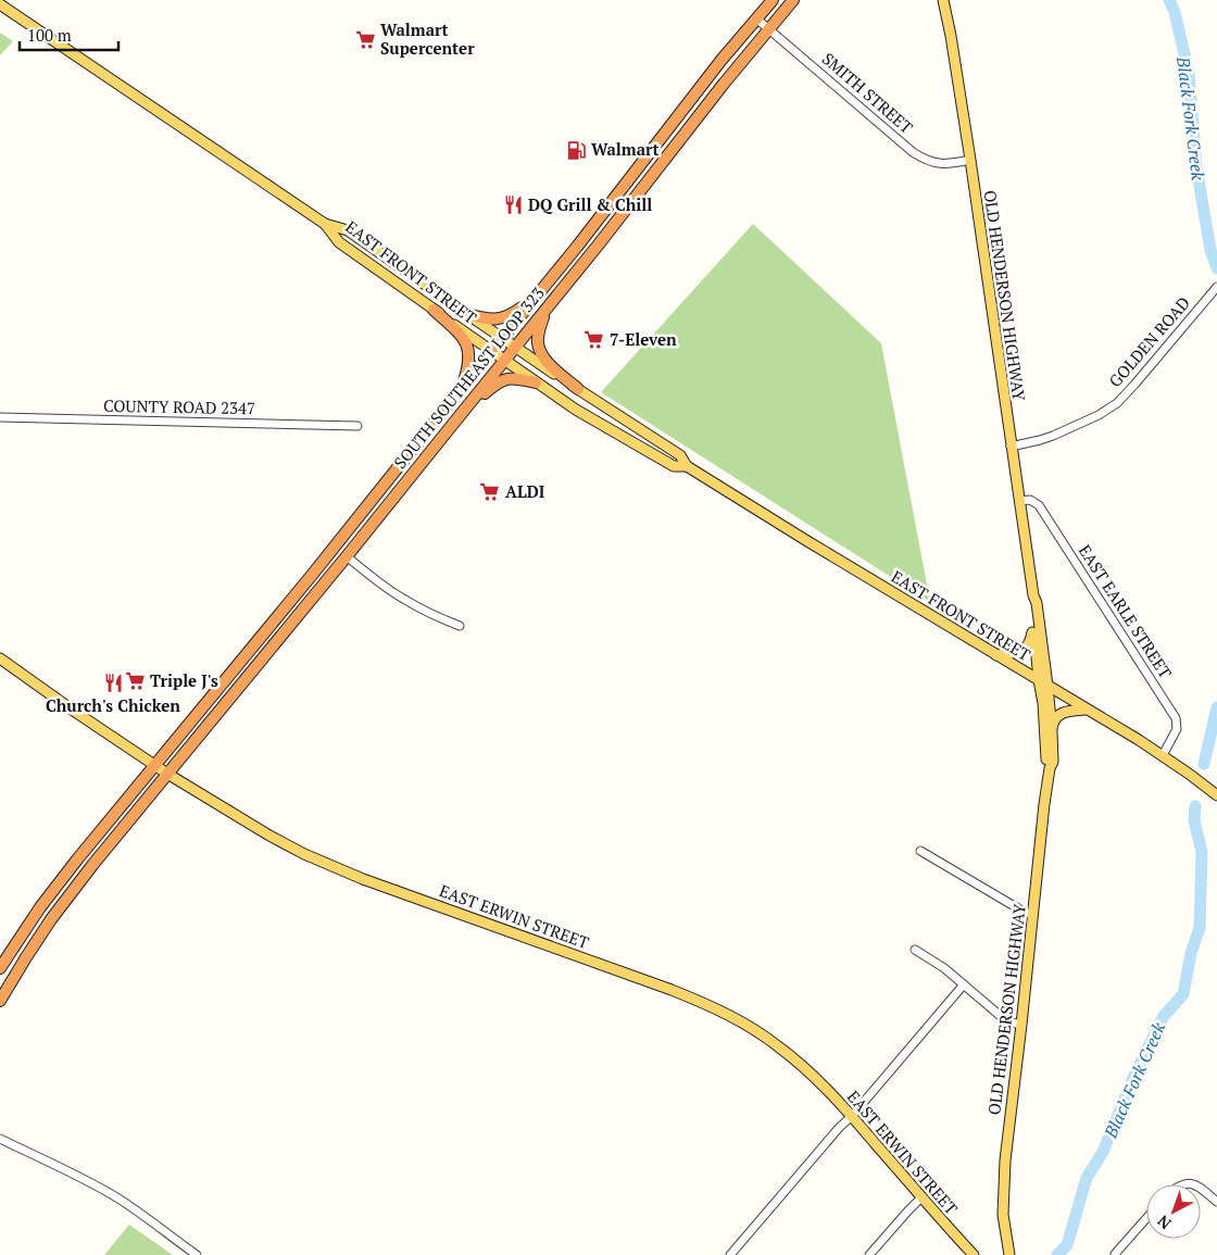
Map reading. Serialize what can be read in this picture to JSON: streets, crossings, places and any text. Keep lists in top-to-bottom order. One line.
{"streets":{"highway":["SOUTH SOUTHEAST LOOP 323"],"main road":["EAST FRONT STREET","OLD HENDERSON HIGHWAY","EAST ERWIN STREET"],"street":["SMITH STREET","GOLDEN ROAD","COUNTY ROAD 2347","EAST EARLE STREET"]},"crossings":[["SMITH STREET","OLD HENDERSON HIGHWAY"],["SMITH STREET","SOUTH SOUTHEAST LOOP 323"],["EAST FRONT STREET","OLD HENDERSON HIGHWAY"],["EAST FRONT STREET","SOUTH SOUTHEAST LOOP 323"],["EAST FRONT STREET","EAST EARLE STREET"],["OLD HENDERSON HIGHWAY","GOLDEN ROAD"],["OLD HENDERSON HIGHWAY","EAST EARLE STREET"],["SOUTH SOUTHEAST LOOP 323","EAST ERWIN STREET"]],"water":["Black Fork Creek"],"places":{"supermarket":["Walmart Supercenter","7-Eleven","ALDI","Triple J's"],"fuel station":["Walmart"],"restaurant":["DQ Grill & Chill","Church's Chicken"]},"scale_bar":"100 m","north":"bottom left"}
